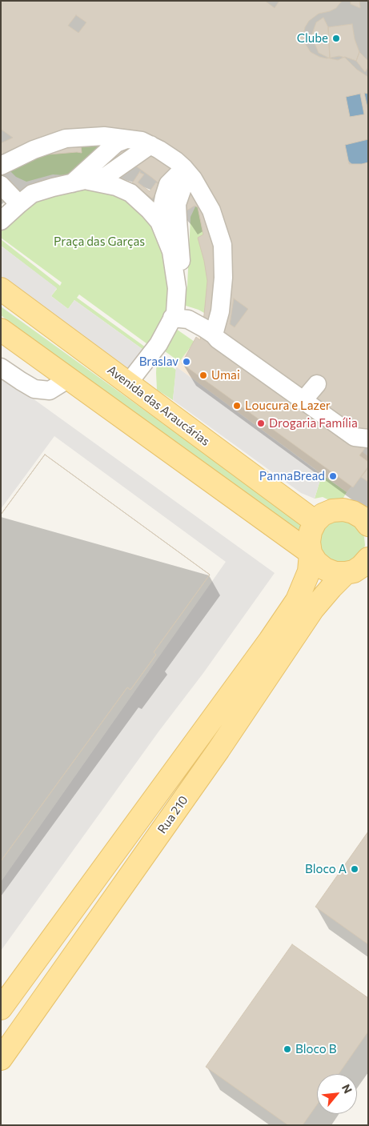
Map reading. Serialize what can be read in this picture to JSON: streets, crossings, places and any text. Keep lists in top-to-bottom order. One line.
{"streets":{"main road":["Avenida das Araucárias","Rua 210"]},"crossings":[["Avenida das Araucárias","Rua 210"]],"parks":["Praça das Garças"],"places":["Clube","Braslav","Umai","Loucura e Lazer","Drogaria Família","PannaBread","Bloco A","Bloco B"],"north":"top right"}
